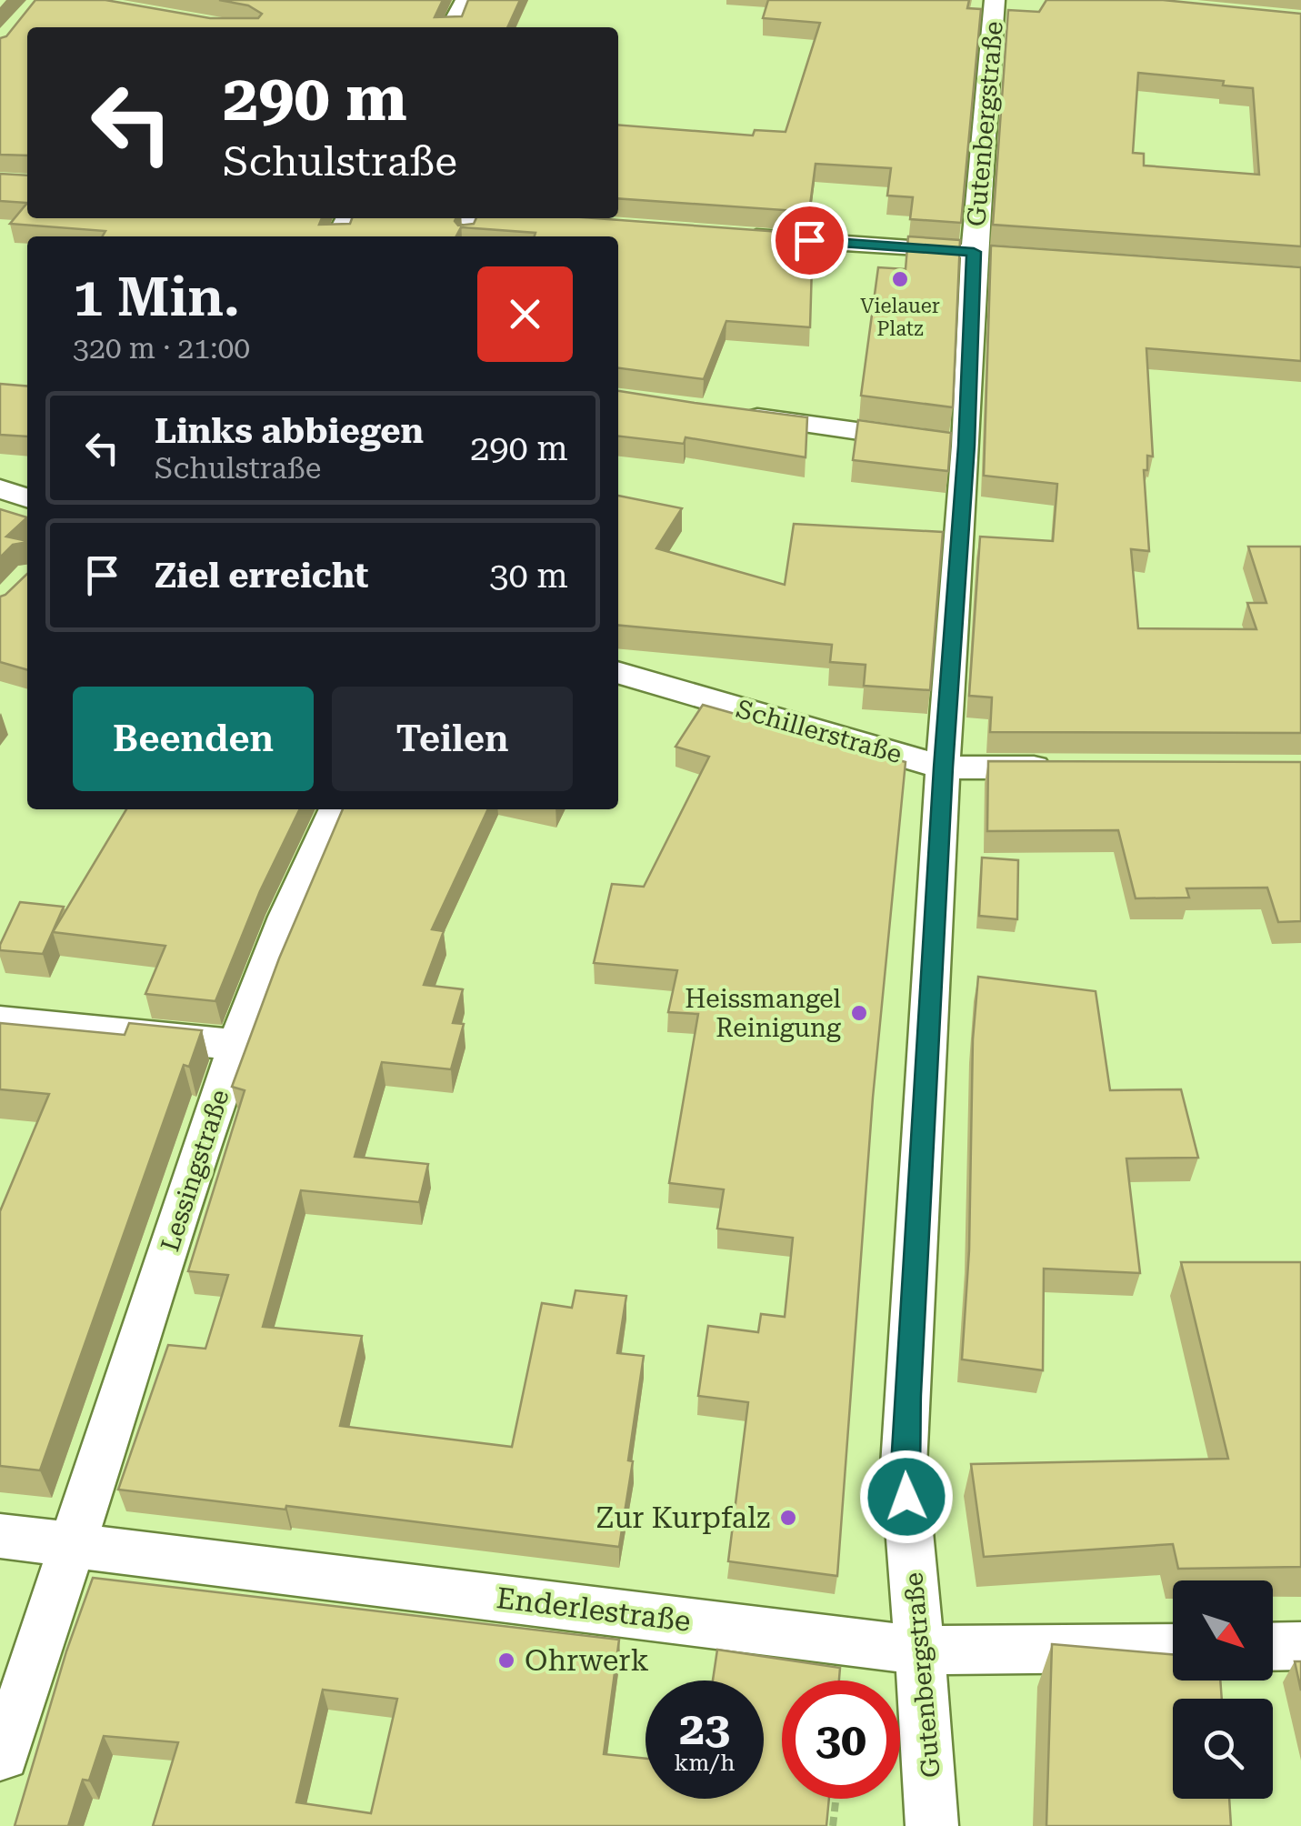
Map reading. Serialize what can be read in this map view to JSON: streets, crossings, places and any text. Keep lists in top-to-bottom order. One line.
{"streets":{"street":["Gutenbergstraße","Schillerstraße","Lessingstraße","Enderlestraße"]},"crossings":[["Gutenbergstraße","Schillerstraße"],["Gutenbergstraße","Enderlestraße"],["Lessingstraße","Enderlestraße"]],"places":["Vielauer Platz","Heissmangel Reinigung","Zur Kurpfalz","Ohrwerk"],"north":"bottom right","page":{"turn":["290 m","Schulstraße"],"heading":["1 Min.","320 m · 21:00"],"list":[{"name":"Links abbiegen","note":"Schulstraße","value":"290 m"},{"name":"Ziel erreicht","value":"30 m"}],"buttons":["Beenden","Teilen"],"speed":"23 km/h","limit":"30"}}
